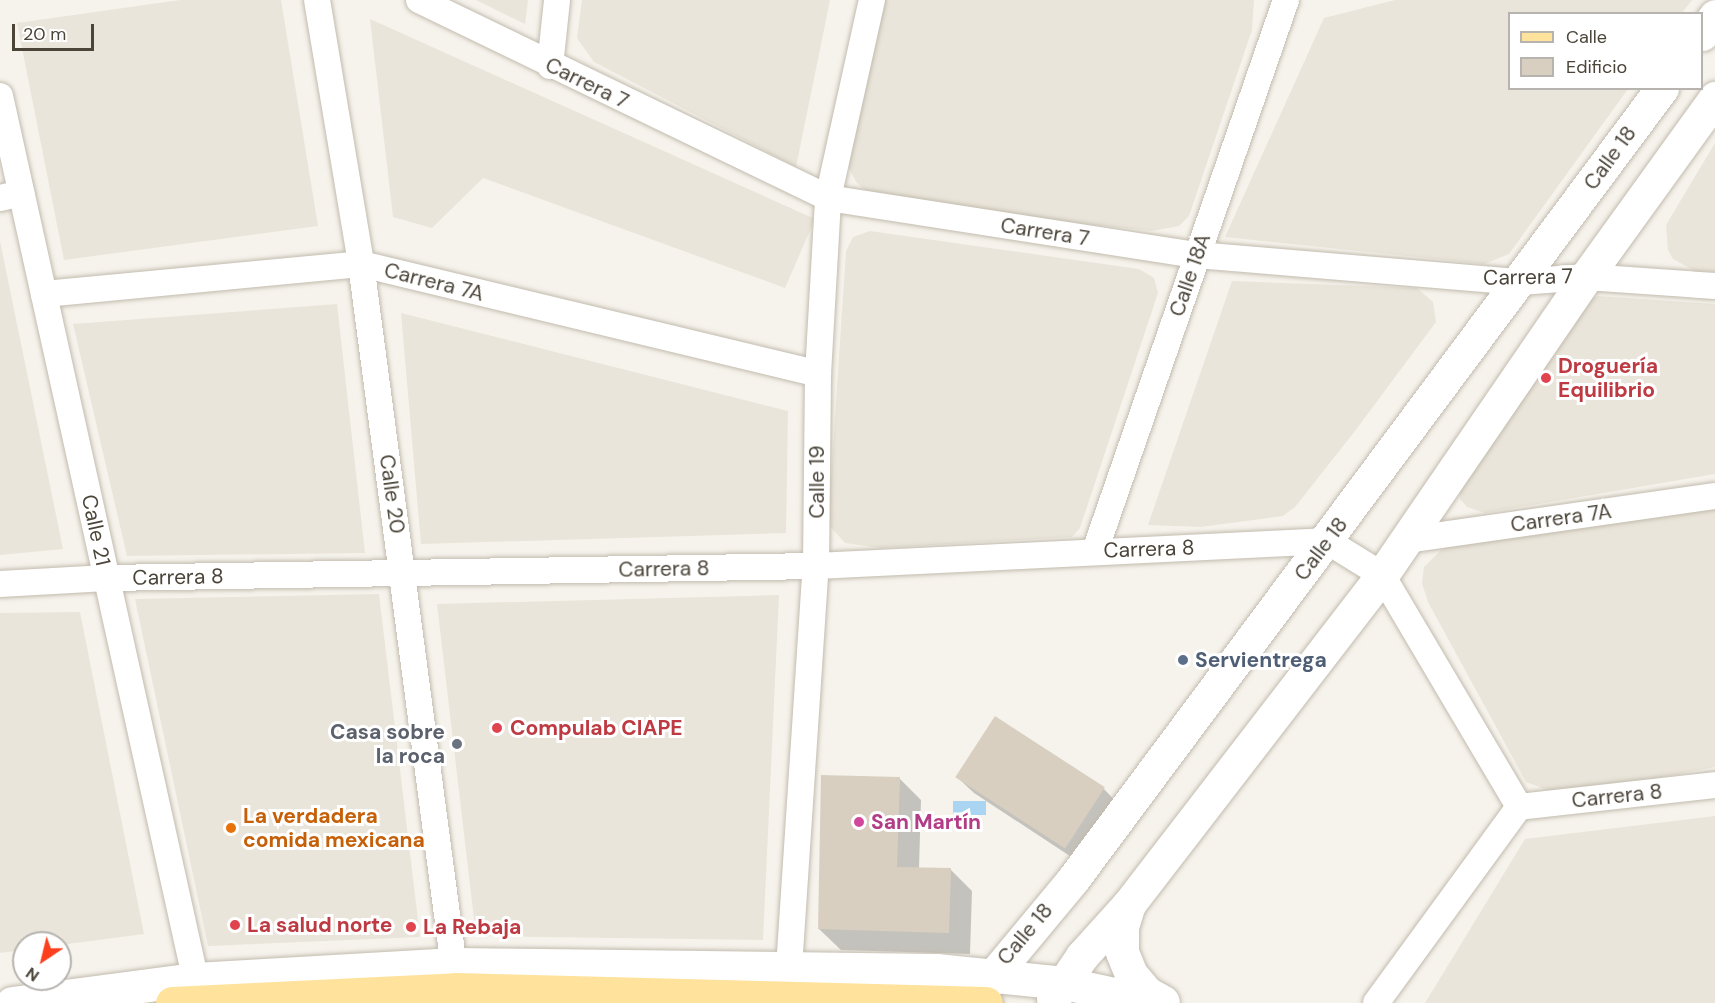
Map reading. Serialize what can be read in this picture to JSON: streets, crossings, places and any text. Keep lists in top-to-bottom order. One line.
{"streets":{"street":["Carrera 7","Calle 18","Calle 18A","Carrera 7A","Calle 19","Calle 20","Calle 21","Carrera 8"]},"crossings":[["Carrera 7","Calle 18"],["Carrera 7","Calle 18A"],["Carrera 7","Calle 19"],["Calle 18","Carrera 8"],["Calle 18A","Carrera 8"],["Carrera 7A","Calle 19"],["Carrera 7A","Calle 20"],["Carrera 7A","Calle 21"],["Calle 19","Carrera 8"],["Calle 20","Carrera 8"],["Calle 21","Carrera 8"]],"places":["Droguería Equilibrio","Servientrega","Compulab CIAPE","Casa sobre la roca","San Martín","La verdadera comida mexicana","La salud norte","La Rebaja"],"legend":["Calle","Edificio"],"scale_bar":"20 m","north":"bottom left"}
